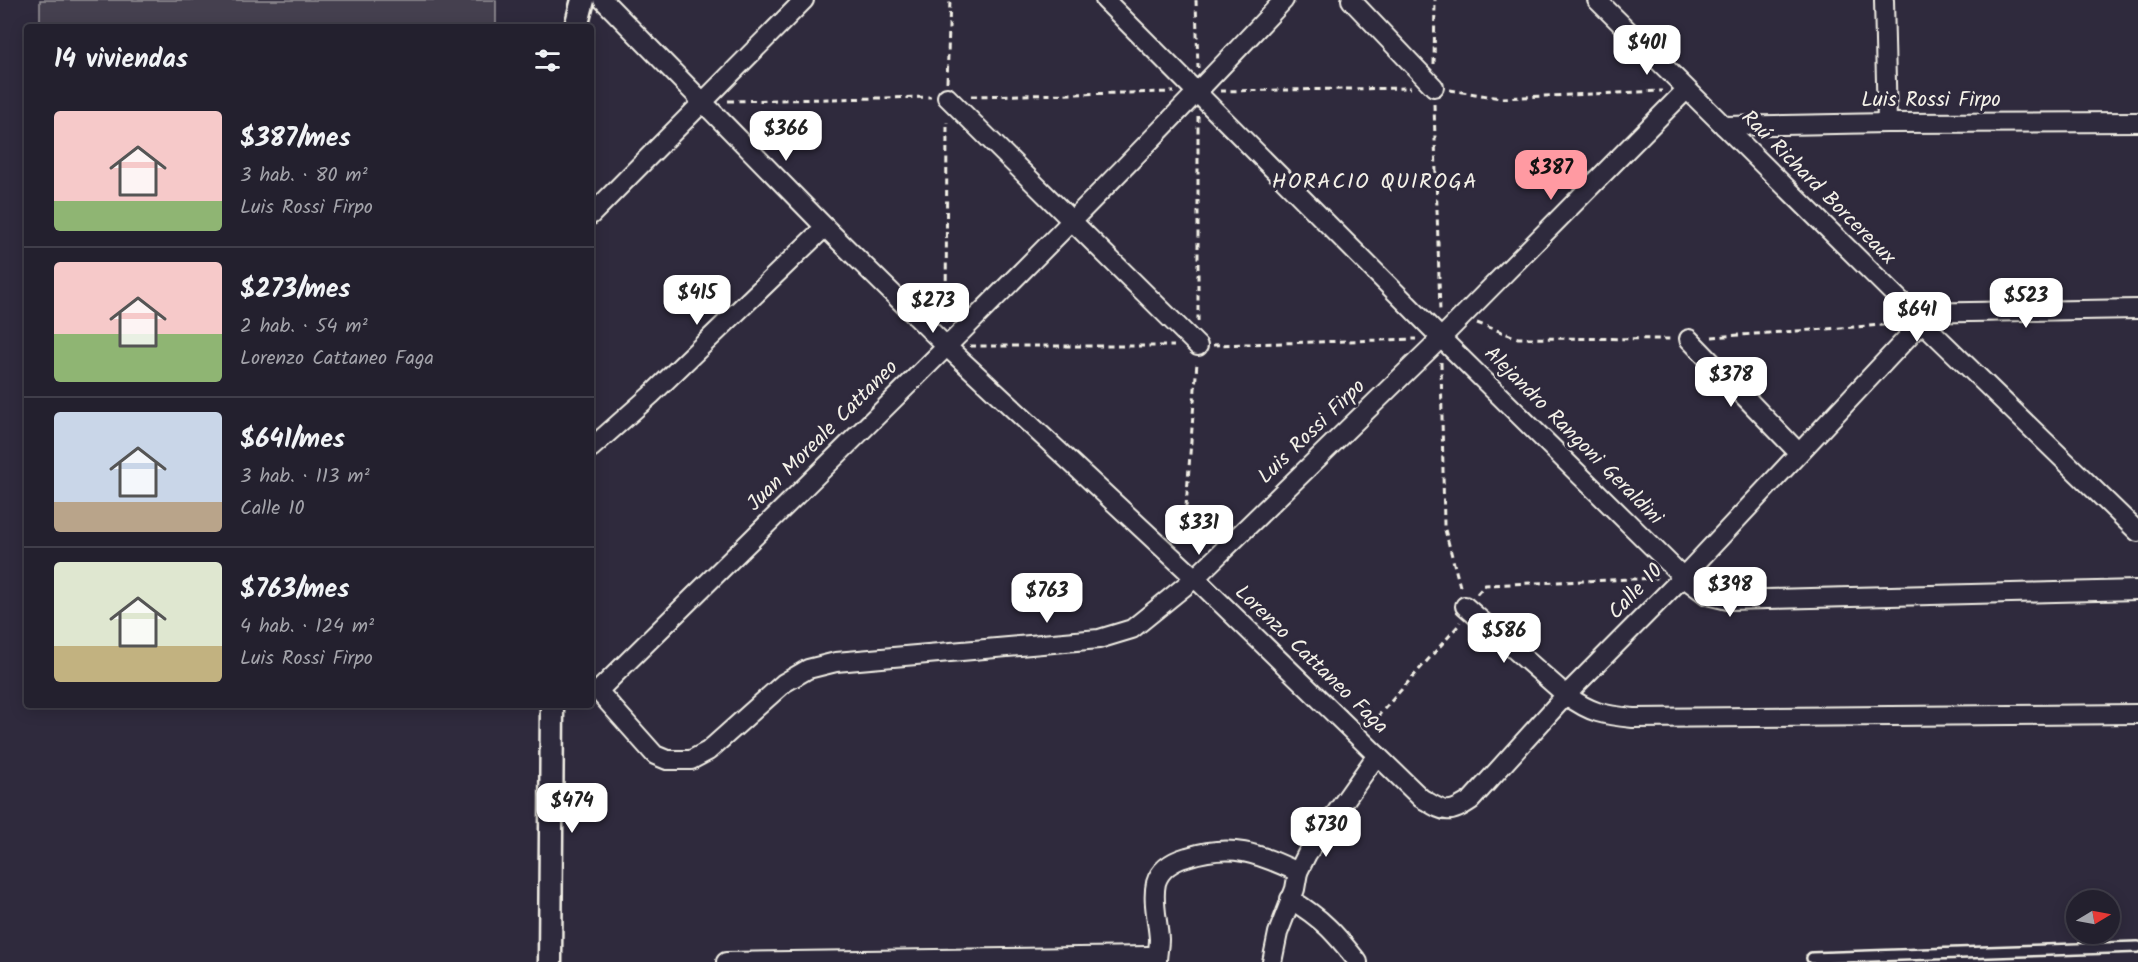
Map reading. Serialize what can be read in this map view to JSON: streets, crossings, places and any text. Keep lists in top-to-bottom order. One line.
{"streets":{"street":["Luis Rossi Firpo","Raú Richard Borcereaux","Juan Moreale Cattaneo","Alejandro Rangoni Geraldini","Calle 10","Lorenzo Cattaneo Faga"]},"crossings":[["Luis Rossi Firpo","Raú Richard Borcereaux"],["Luis Rossi Firpo","Juan Moreale Cattaneo"],["Luis Rossi Firpo","Alejandro Rangoni Geraldini"],["Luis Rossi Firpo","Lorenzo Cattaneo Faga"],["Raú Richard Borcereaux","Calle 10"],["Juan Moreale Cattaneo","Alejandro Rangoni Geraldini"],["Juan Moreale Cattaneo","Lorenzo Cattaneo Faga"],["Alejandro Rangoni Geraldini","Calle 10"],["Calle 10","Lorenzo Cattaneo Faga"]],"districts":["HORACIO QUIROGA"],"north":"right","page":{"heading":"14 viviendas","price":["$401","$366","$387","$415","$523","$273","$641","$378","$331","$398","$763","$586","$474","$730"],"list":[{"name":"$387/mes","note":"3 hab. · 80 m² · Luis Rossi Firpo"},{"name":"$273/mes","note":"2 hab. · 54 m² · Lorenzo Cattaneo Faga"},{"name":"$641/mes","note":"3 hab. · 113 m² · Calle 10"},{"name":"$763/mes","note":"4 hab. · 124 m² · Luis Rossi Firpo"}]}}
